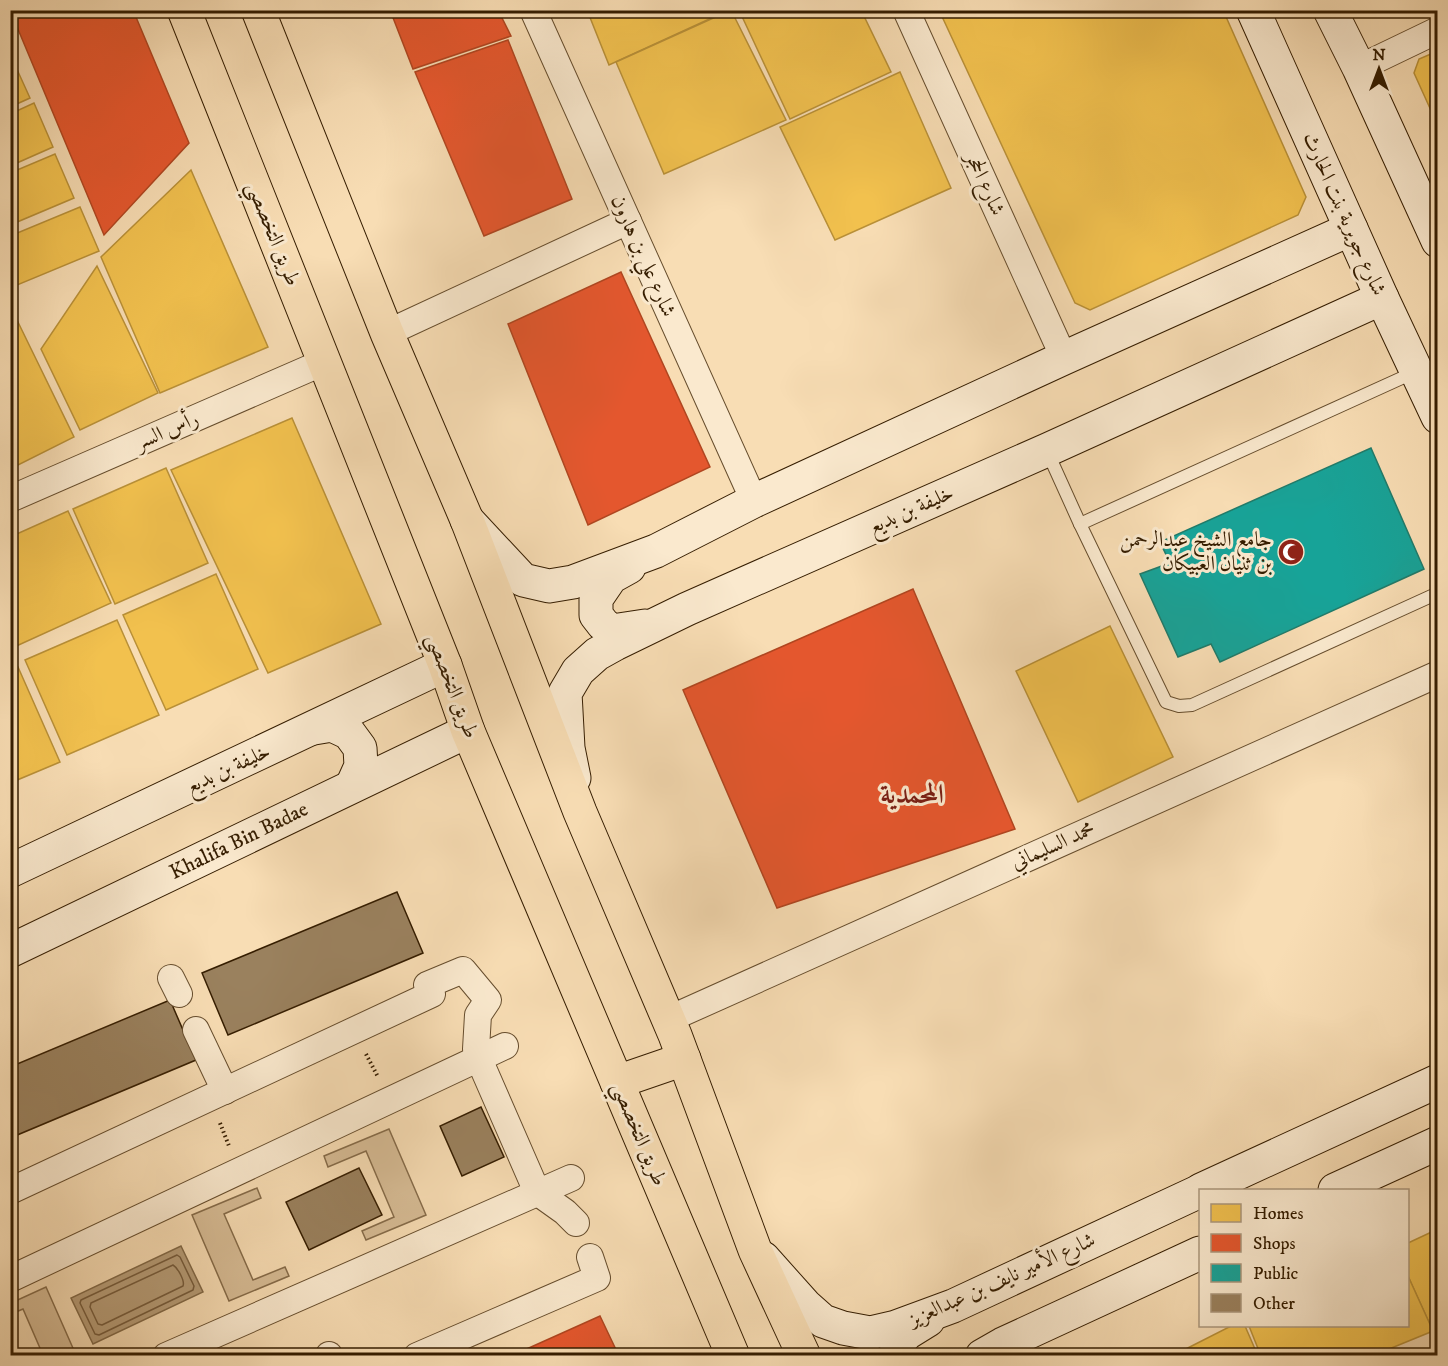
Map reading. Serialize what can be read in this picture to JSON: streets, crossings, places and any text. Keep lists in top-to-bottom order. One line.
{"streets":{"main road":["طريق التخصصي"],"street":["شارع الحجر","شارع جويرية بنت الحارث","شارع علي بن هارون","رأس السر","خليفة بن بديع","Khalifa Bin Badae","محمد السليماني","شارع الأمير نايف بن عبدالعزيز"]},"crossings":[["شارع جويرية بنت الحارث","خليفة بن بديع"],["طريق التخصصي","رأس السر"],["طريق التخصصي","خليفة بن بديع"],["طريق التخصصي","Khalifa Bin Badae"]],"districts":["المحمدية"],"places":{"mosque":["جامع الشيخ عبدالرحمن بن ثنيان العبيكان"]},"legend":["Homes","Shops","Public","Other"],"north":"top"}
